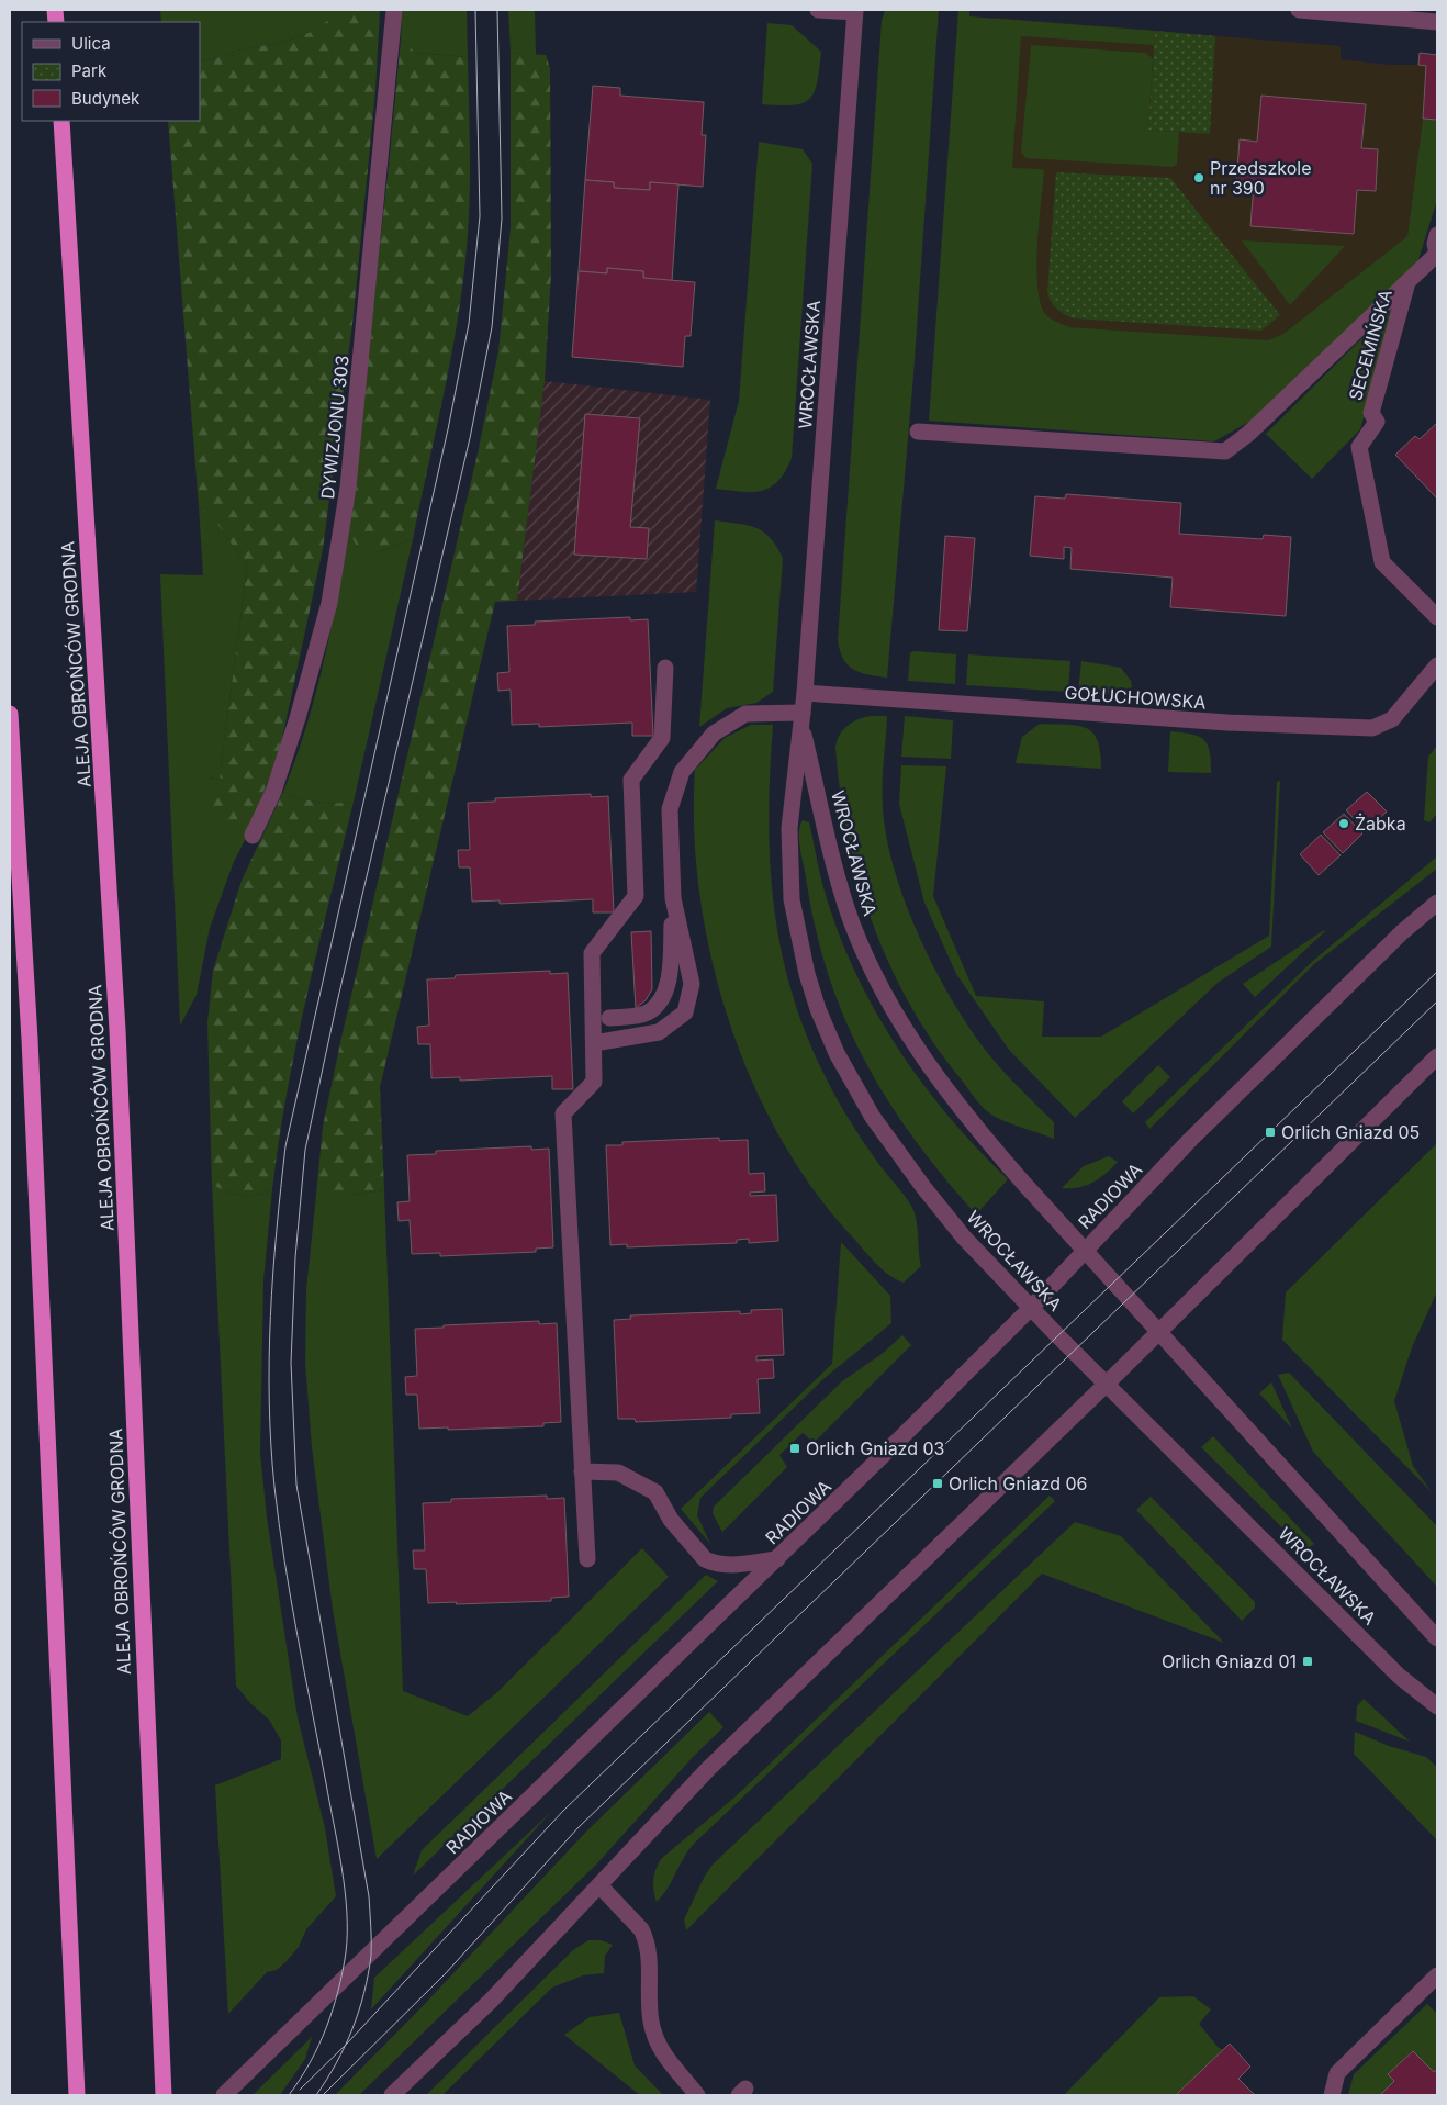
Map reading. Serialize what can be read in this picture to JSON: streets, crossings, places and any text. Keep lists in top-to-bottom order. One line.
{"streets":{"highway":["ALEJA OBROŃCÓW GRODNA"],"street":["SECEMIŃSKA","WROCŁAWSKA","DYWIZJONU 303","GOŁUCHOWSKA","RADIOWA"]},"crossings":[["WROCŁAWSKA","GOŁUCHOWSKA"],["WROCŁAWSKA","RADIOWA"]],"places":{"other":["Przedszkole nr 390","Żabka"],"transit":["Orlich Gniazd 05","Orlich Gniazd 03","Orlich Gniazd 06","Orlich Gniazd 01"]},"legend":["Ulica","Park","Budynek"]}
